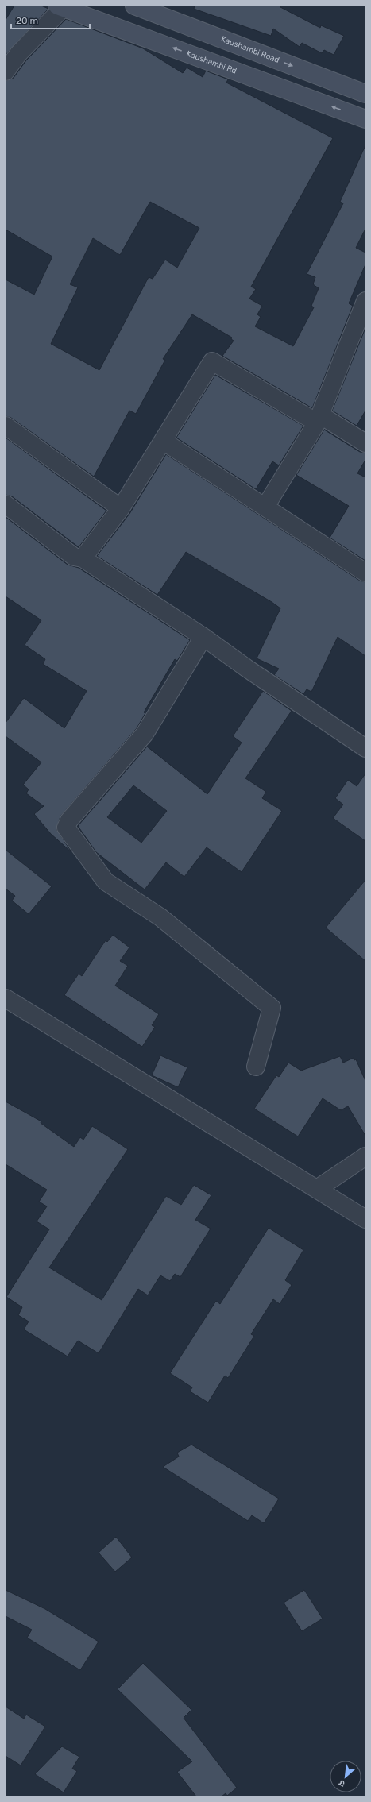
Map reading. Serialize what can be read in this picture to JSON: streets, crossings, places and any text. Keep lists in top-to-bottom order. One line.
{"streets":{"main road":["Kaushambi Road","Kaushambi Rd"]},"one_way":["Kaushambi Road","Kaushambi Rd"],"scale_bar":"20 m","north":"bottom left"}
